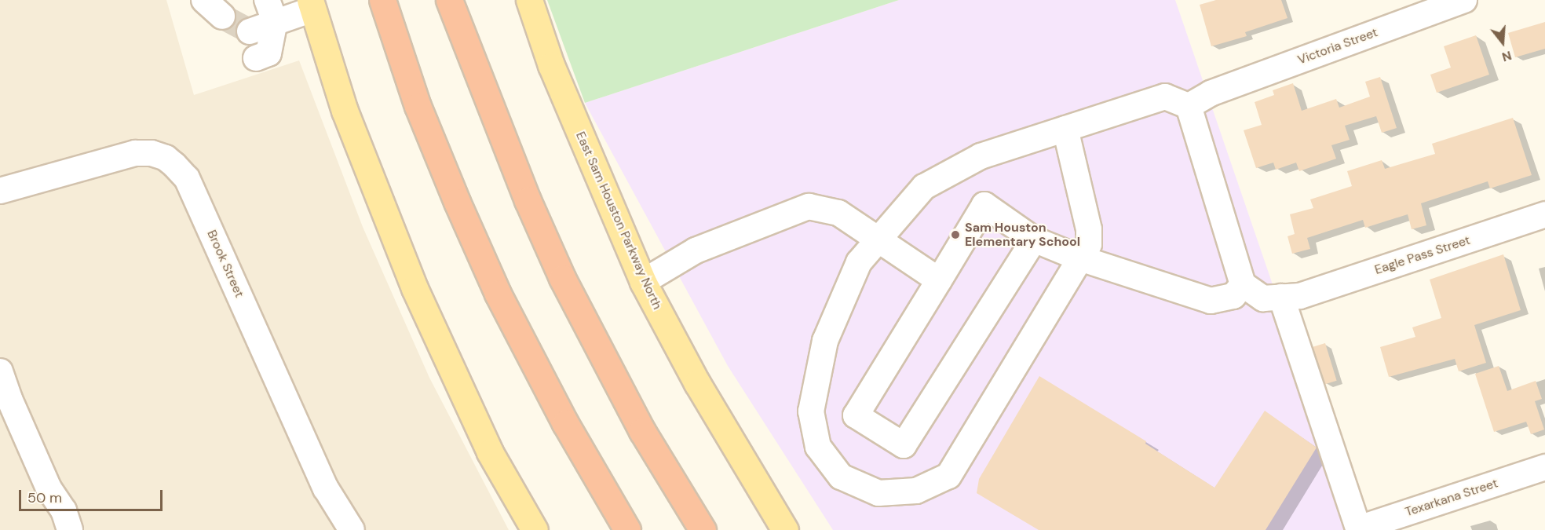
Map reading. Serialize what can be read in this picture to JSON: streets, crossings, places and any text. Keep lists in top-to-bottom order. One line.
{"streets":{"main road":["East Sam Houston Parkway North"],"street":["Victoria Street","Eagle Pass Street","Brook Street","Texarkana Street"]},"places":["Sam Houston Elementary School"],"scale_bar":"50 m","north":"bottom"}
